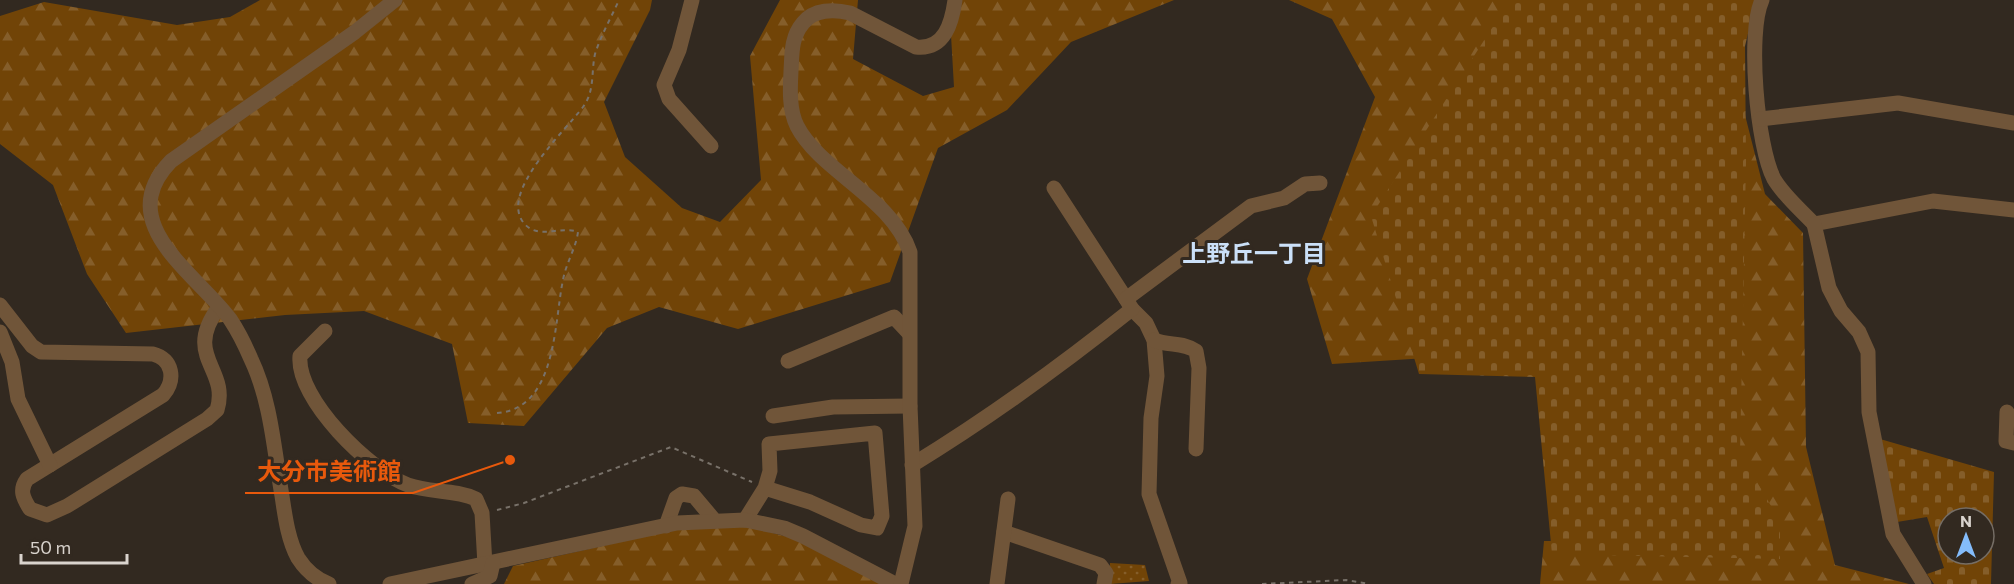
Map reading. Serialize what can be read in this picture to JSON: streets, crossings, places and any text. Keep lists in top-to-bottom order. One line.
{"districts":["上野丘一丁目"],"places":["大分市美術館"],"scale_bar":"50 m","north":"top"}
